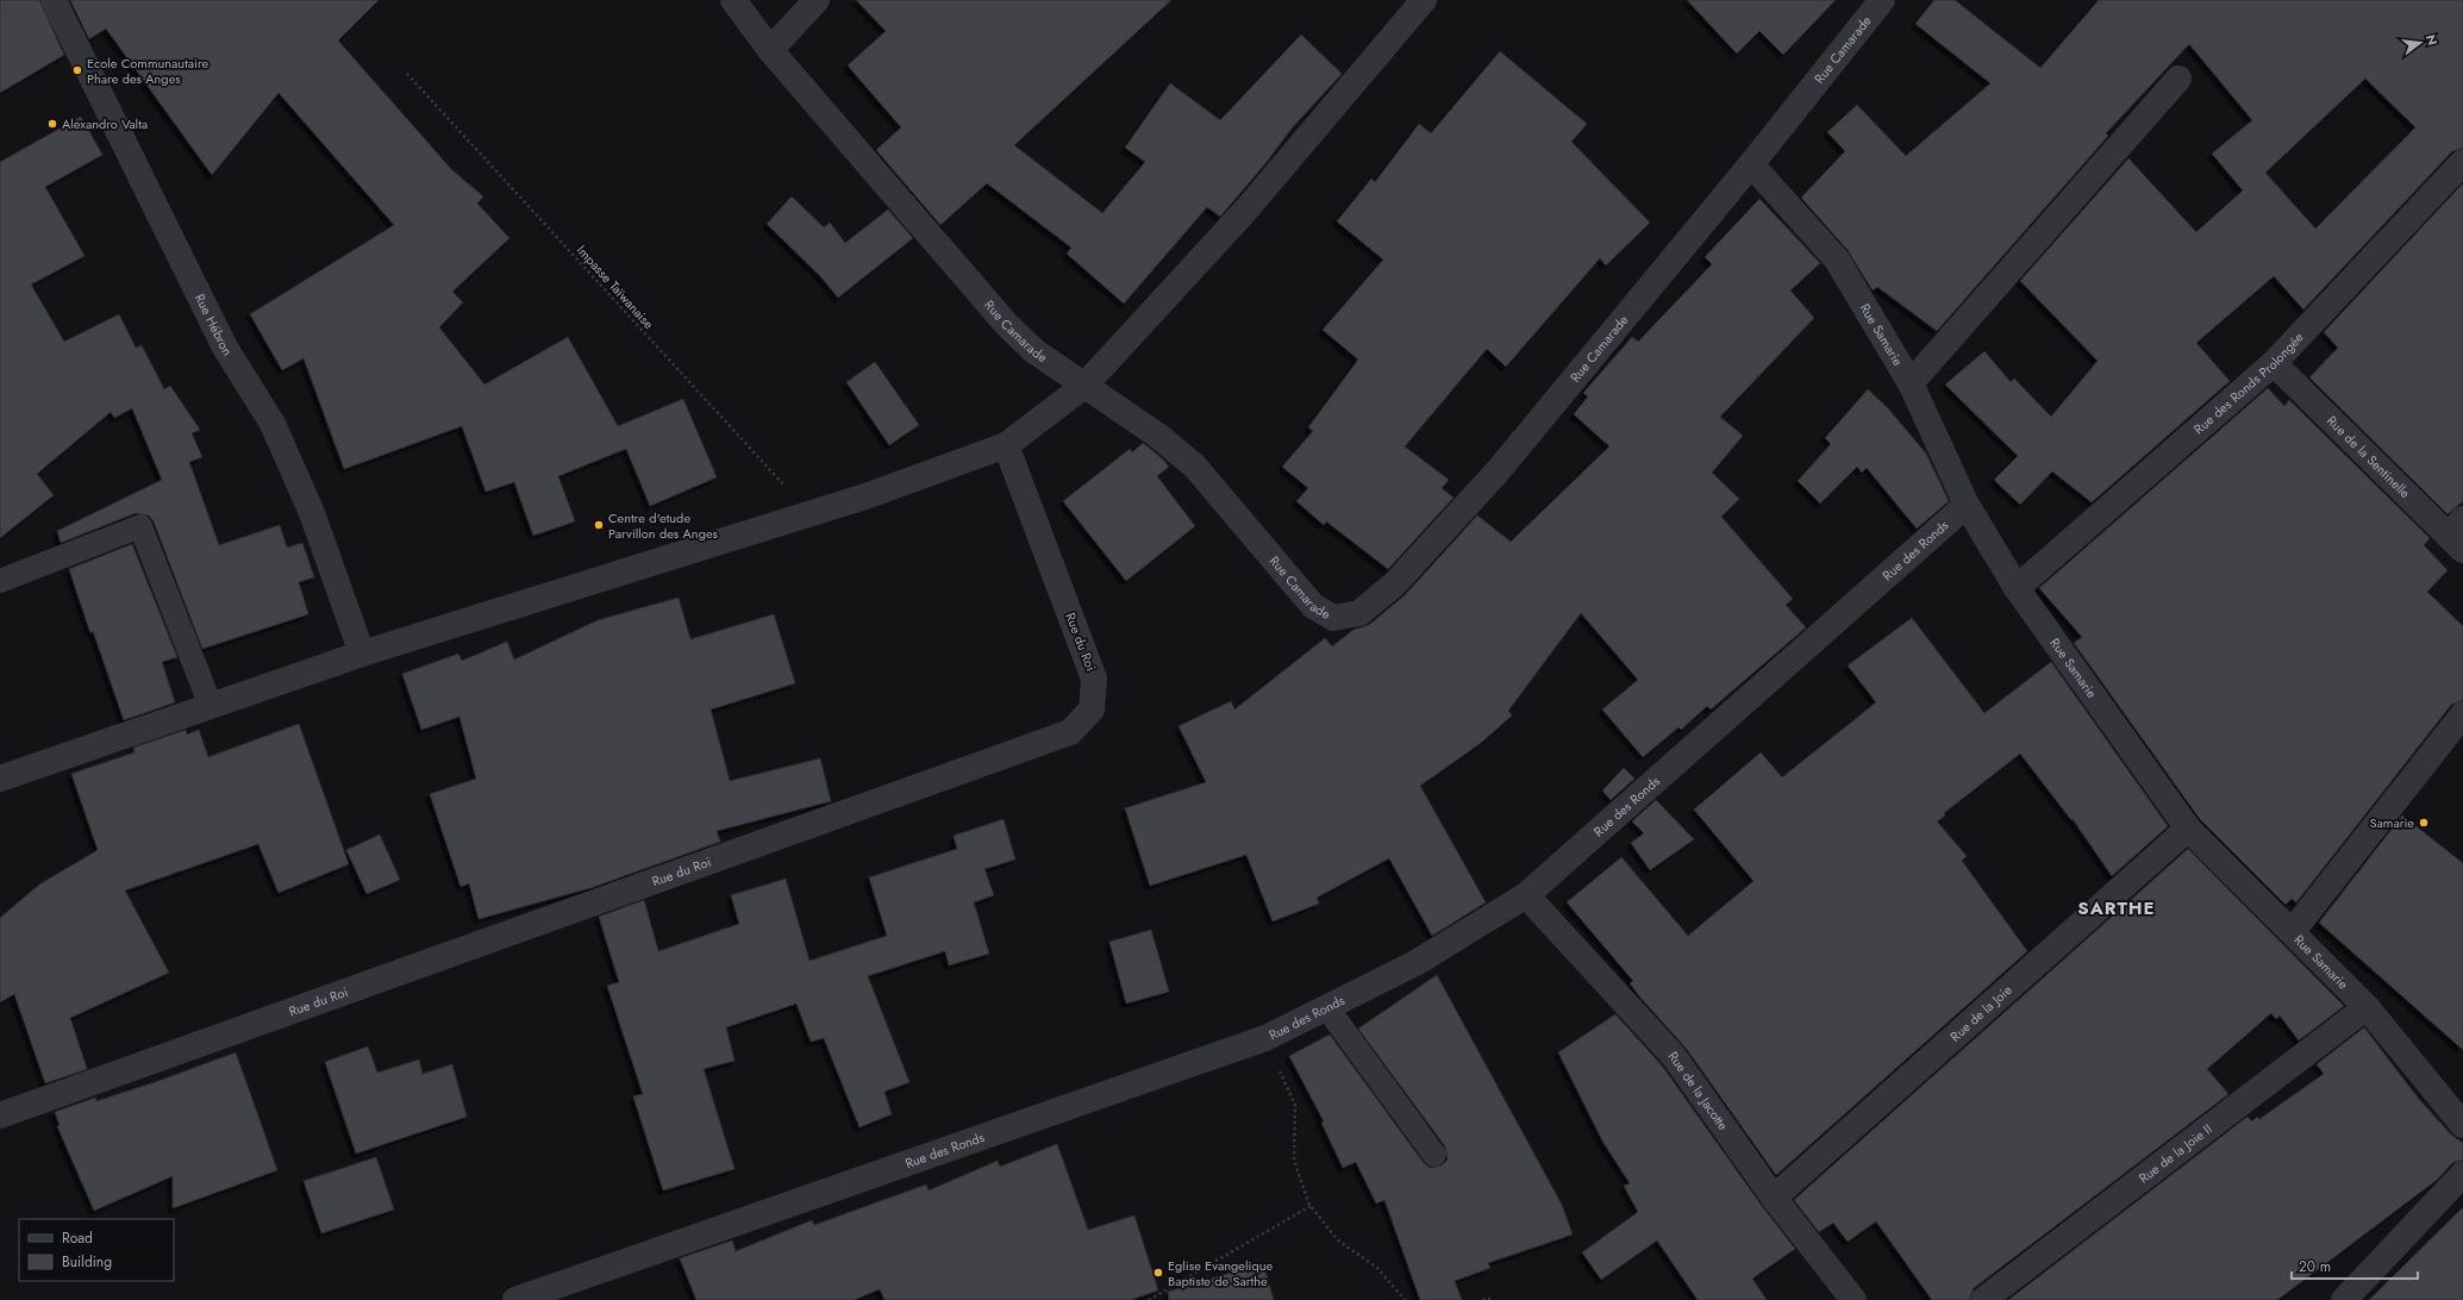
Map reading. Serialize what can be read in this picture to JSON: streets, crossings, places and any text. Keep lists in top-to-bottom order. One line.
{"streets":{"street":["Rue Camarade","Rue Hébron","Rue Samarie","Rue des Ronds Prolongée","Rue de la Sentinelle","Rue des Ronds","Rue du Roi","Rue de la Joie","Rue de la Jacotte","Rue de la Joie II"],"path":["Impasse Taïwanaise"]},"crossings":[["Rue Camarade","Rue Samarie"],["Rue Samarie","Rue des Ronds Prolongée"],["Rue Samarie","Rue des Ronds"],["Rue Samarie","Rue de la Joie"],["Rue Samarie","Rue de la Joie II"],["Rue des Ronds Prolongée","Rue de la Sentinelle"],["Rue des Ronds","Rue de la Jacotte"],["Rue de la Joie","Rue de la Jacotte"]],"districts":["SARTHE"],"places":["Ecole Communautaire Phare des Anges","Alexandro Valta","Centre d'etude Parvillon des Anges","Samarie","Eglise Evangelique Baptiste de Sarthe"],"legend":["Road","Building"],"scale_bar":"20 m","north":"right"}
